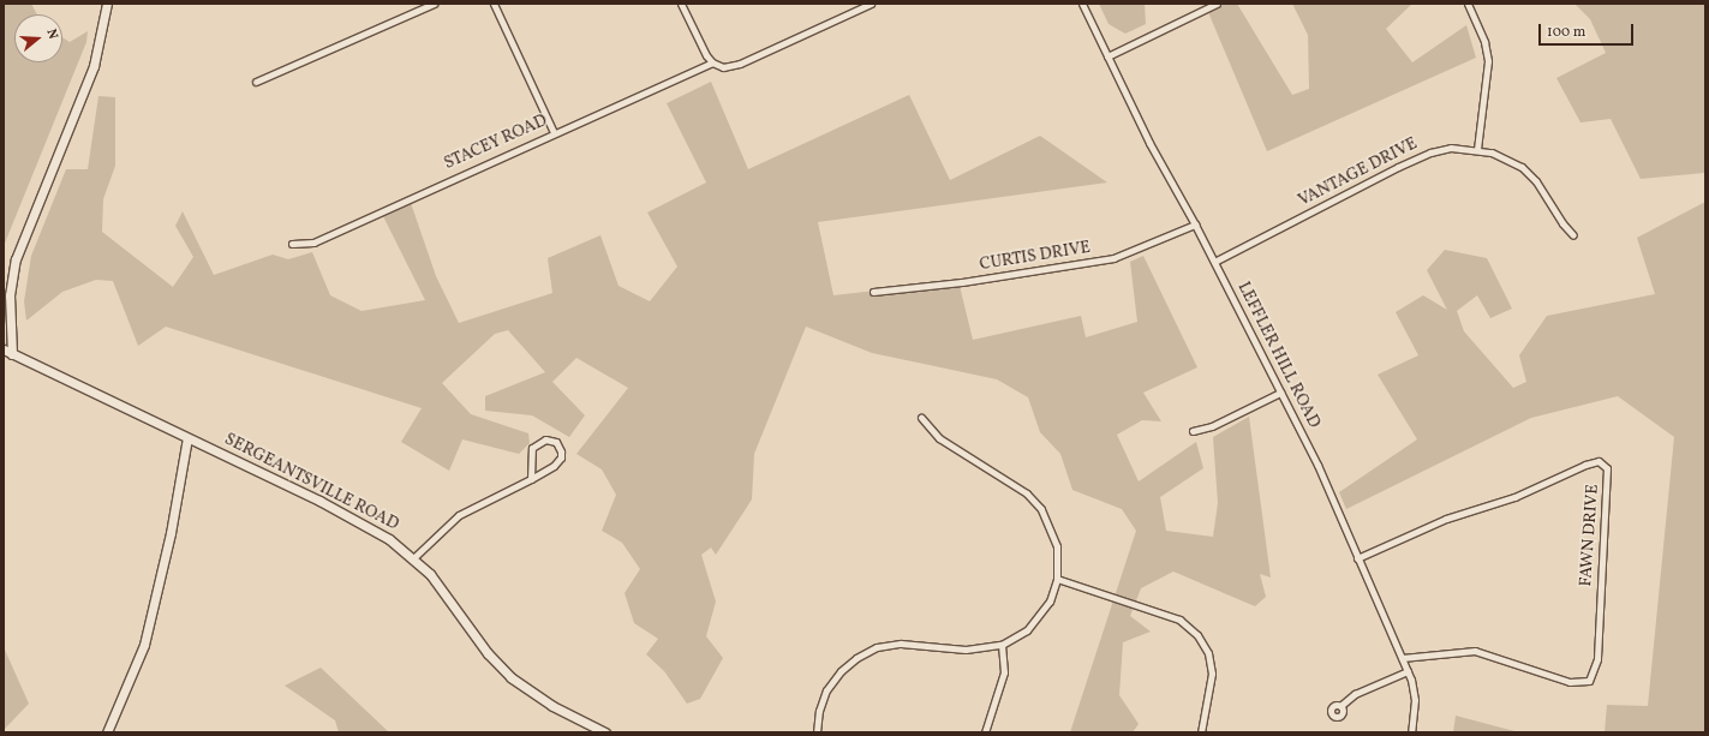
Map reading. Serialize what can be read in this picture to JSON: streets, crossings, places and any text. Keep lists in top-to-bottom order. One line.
{"streets":{"main road":["SERGEANTSVILLE ROAD"],"street":["STACEY ROAD","VANTAGE DRIVE","CURTIS DRIVE","LEFFLER HILL ROAD","FAWN DRIVE"]},"crossings":[["VANTAGE DRIVE","LEFFLER HILL ROAD"],["CURTIS DRIVE","LEFFLER HILL ROAD"],["LEFFLER HILL ROAD","FAWN DRIVE"]],"scale_bar":"100 m","north":"right"}
